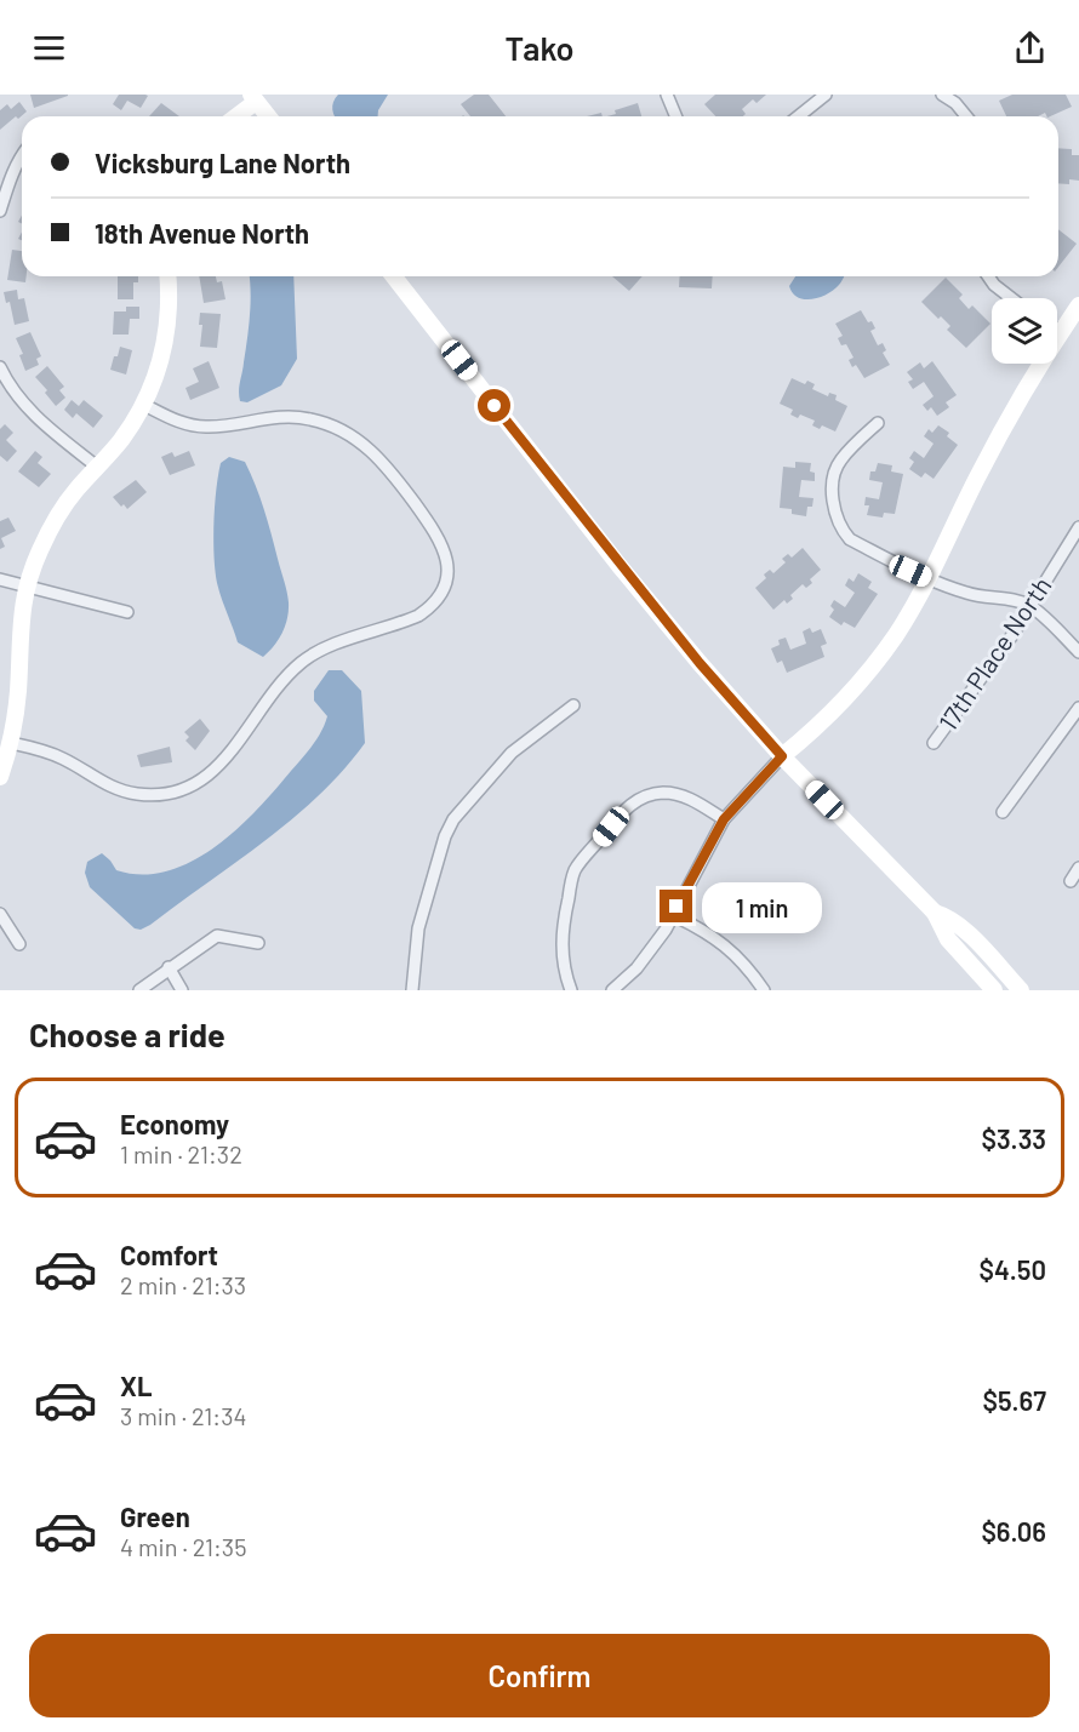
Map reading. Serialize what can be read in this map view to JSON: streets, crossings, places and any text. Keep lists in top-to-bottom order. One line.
{"streets":{"street":["17th Place North"]},"page":{"header":"Tako","banner":["Vicksburg Lane North","18th Avenue North"],"bubble":"1 min","heading":"Choose a ride","list":[{"name":"Economy","note":"1 min · 21:32","value":"$3.33"},{"name":"Comfort","note":"2 min · 21:33","value":"$4.50"},{"name":"XL","note":"3 min · 21:34","value":"$5.67"},{"name":"Green","note":"4 min · 21:35","value":"$6.06"}],"buttons":"Confirm"}}
